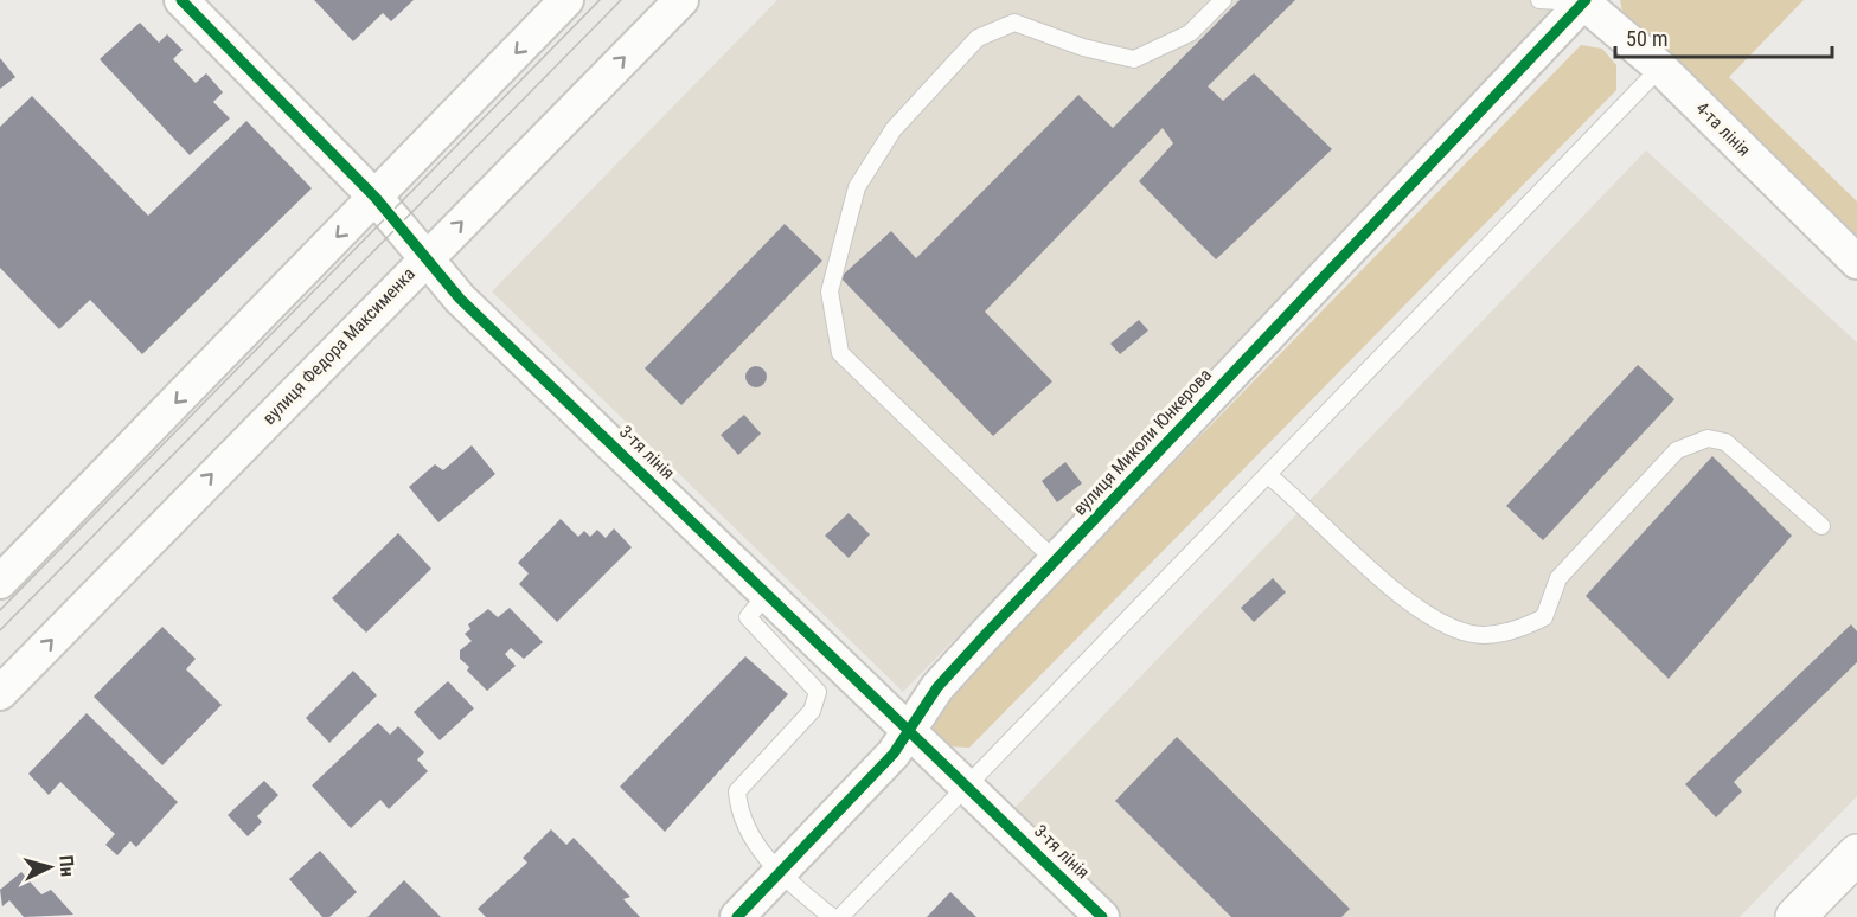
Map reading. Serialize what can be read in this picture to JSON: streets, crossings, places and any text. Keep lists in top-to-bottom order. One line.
{"streets":{"street":["4-та лінія","вулиця Федора Максименка","вулиця Миколи Юнкерова","3-тя лінія"]},"crossings":[["4-та лінія","вулиця Миколи Юнкерова"],["вулиця Федора Максименка","3-тя лінія"],["вулиця Миколи Юнкерова","3-тя лінія"]],"scale_bar":"50 m","north":"right"}
